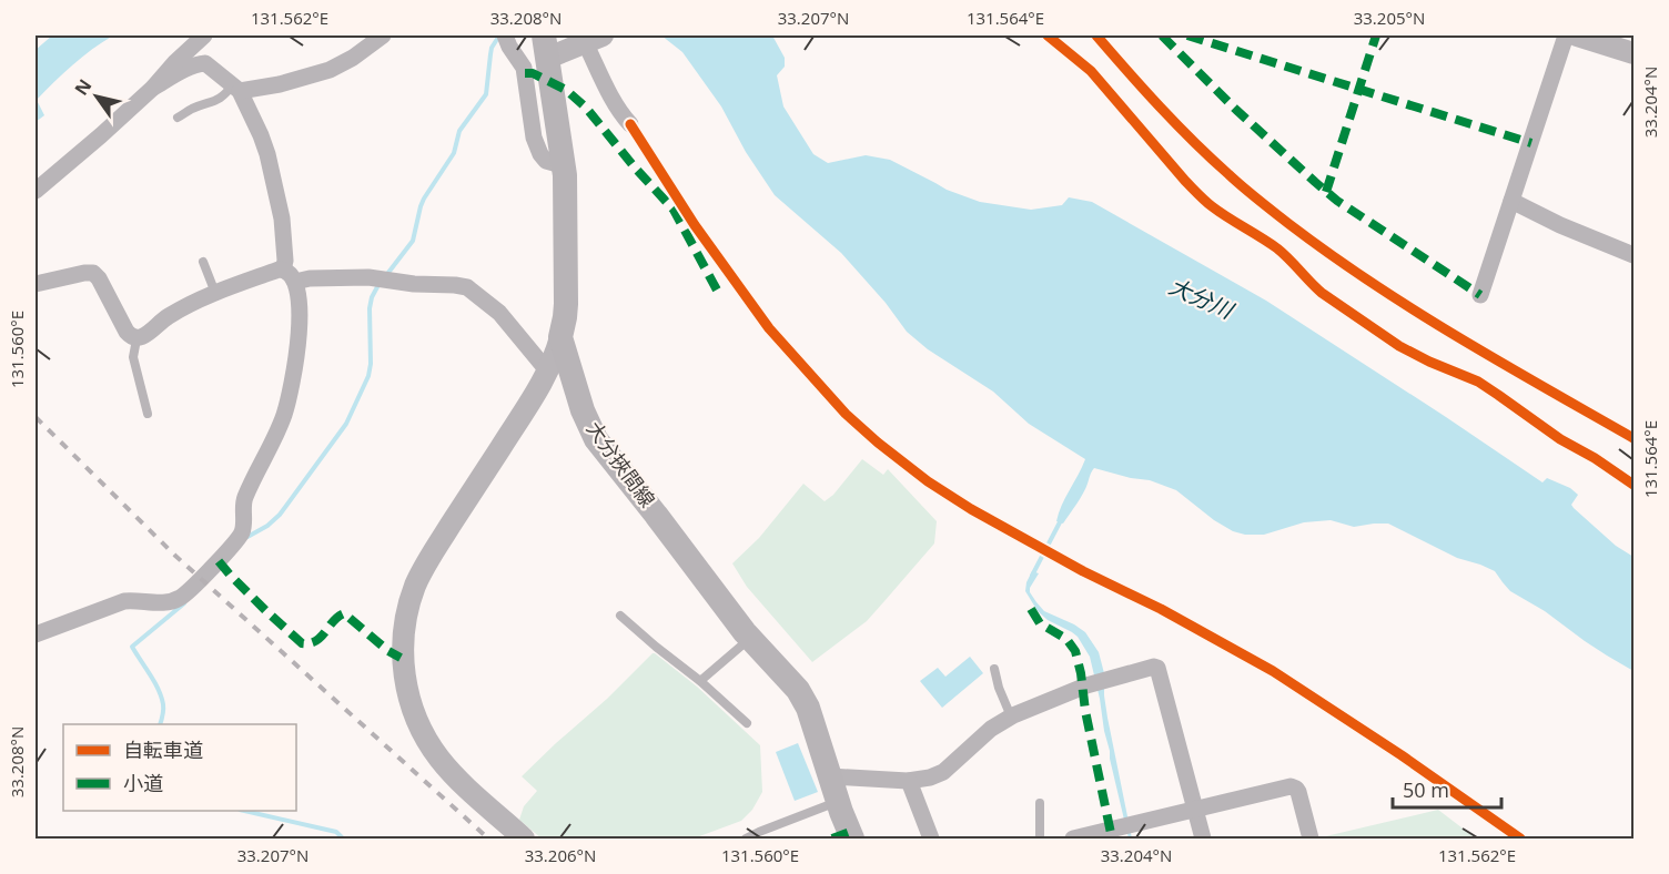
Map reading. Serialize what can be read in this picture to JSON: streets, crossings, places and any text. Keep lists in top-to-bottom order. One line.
{"streets":{"main road":["大分挾間線"]},"water":["大分川"],"legend":["自転車道","小道"],"scale_bar":"50 m","north":"top left","coordinates":["131.562°E","33.208°N","33.207°N","131.564°E","33.205°N","33.204°N","131.560°E","33.206°N"]}
